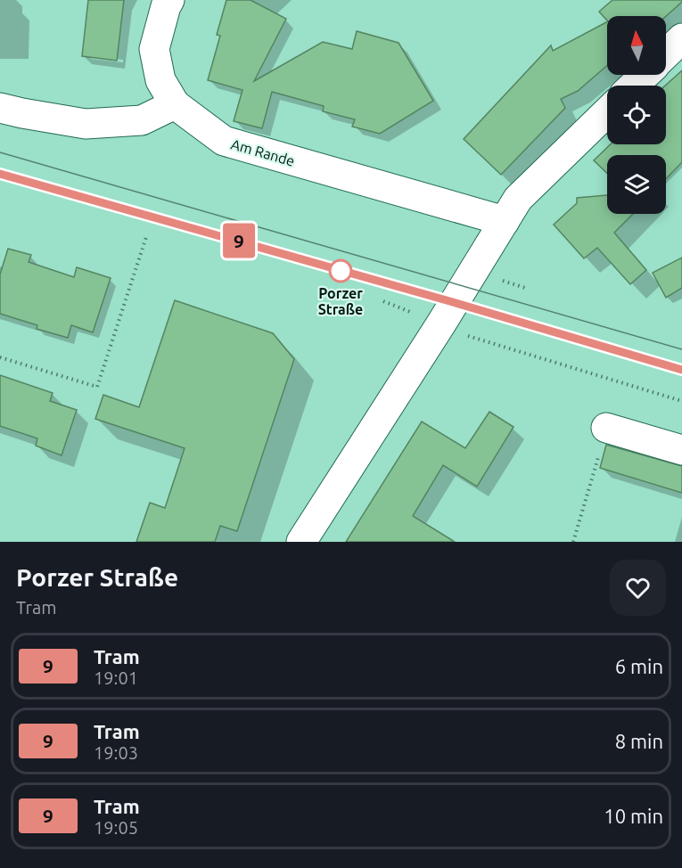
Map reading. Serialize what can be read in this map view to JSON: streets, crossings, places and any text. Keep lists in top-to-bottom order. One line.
{"streets":{"street":["Am Rande"]},"places":["Porzer Straße"],"lines":["tram line 9"],"north":"top","page":{"on_map":"9","heading":["Porzer Straße","Tram"],"list":[{"mark":"9","name":"Tram","note":"19:01","value":"6 min"},{"mark":"9","name":"Tram","note":"19:03","value":"8 min"},{"mark":"9","name":"Tram","note":"19:05","value":"10 min"}]}}
